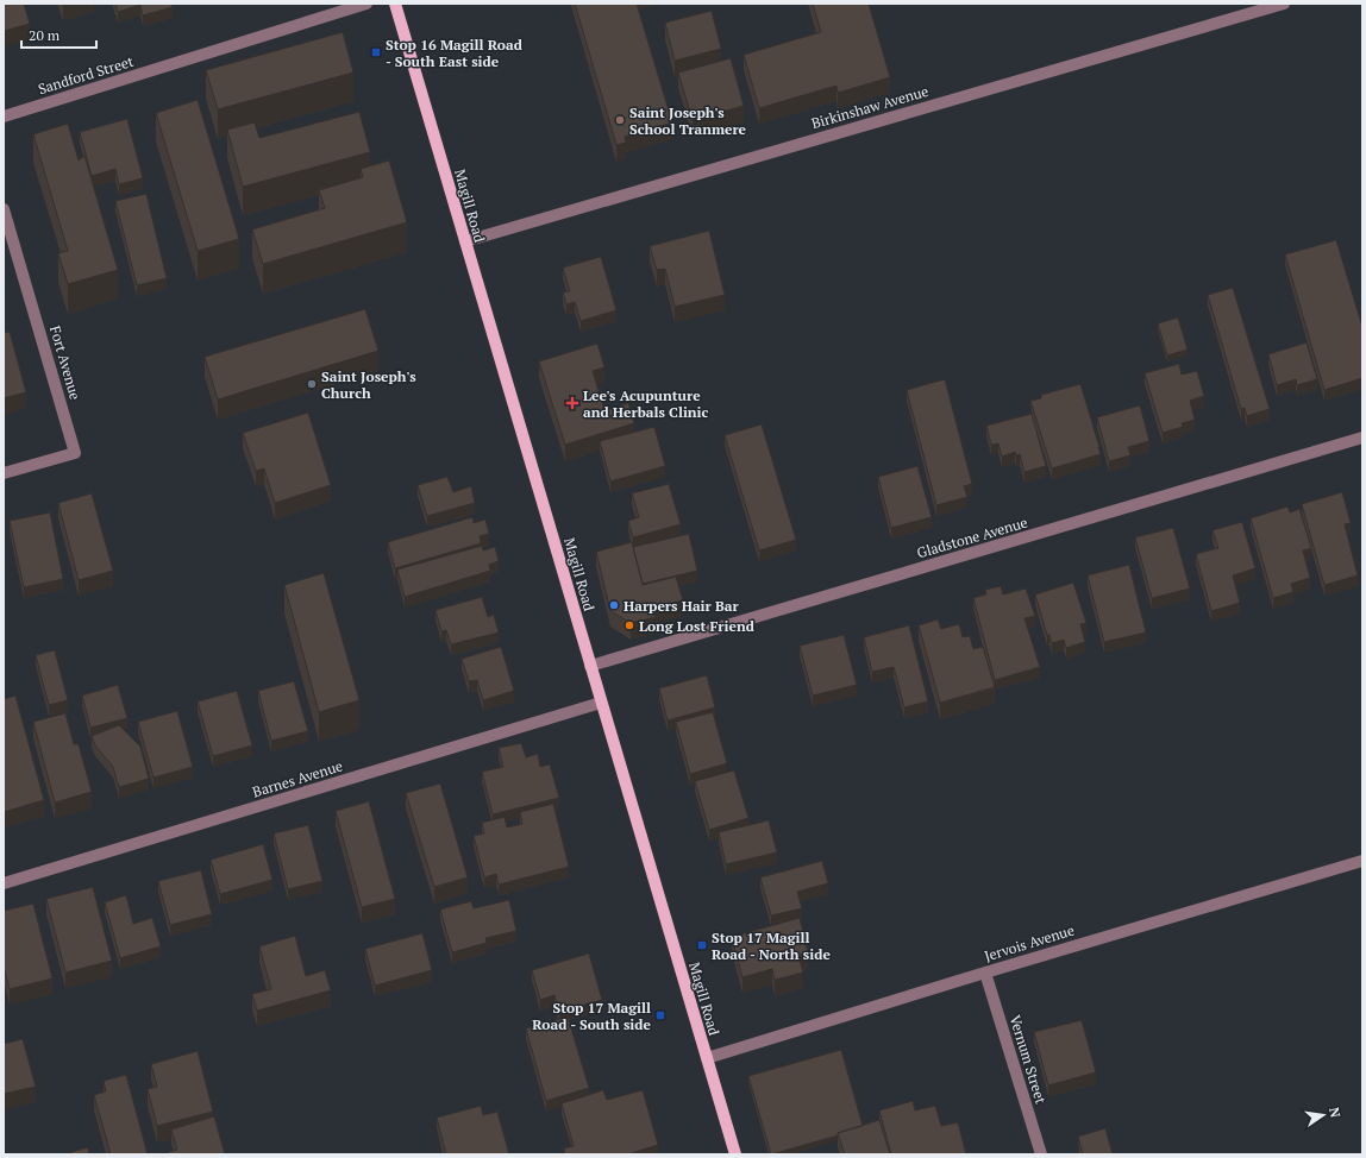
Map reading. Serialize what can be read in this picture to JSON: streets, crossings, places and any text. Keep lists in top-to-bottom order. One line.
{"streets":{"main road":["Magill Road"],"street":["Sandford Street","Birkinshaw Avenue","Fort Avenue","Gladstone Avenue","Barnes Avenue","Jervois Avenue","Vernum Street"]},"crossings":[["Birkinshaw Avenue","Magill Road"],["Magill Road","Gladstone Avenue"],["Magill Road","Barnes Avenue"],["Magill Road","Jervois Avenue"],["Jervois Avenue","Vernum Street"]],"places":{"transit":["Stop 16 Magill Road - South East side","Stop 17 Magill Road - North side","Stop 17 Magill Road - South side"],"other":["Saint Joseph's School Tranmere","Saint Joseph's Church","Harpers Hair Bar","Long Lost Friend"],"health":["Lee's Acupunture and Herbals Clinic"]},"scale_bar":"20 m","north":"right"}
